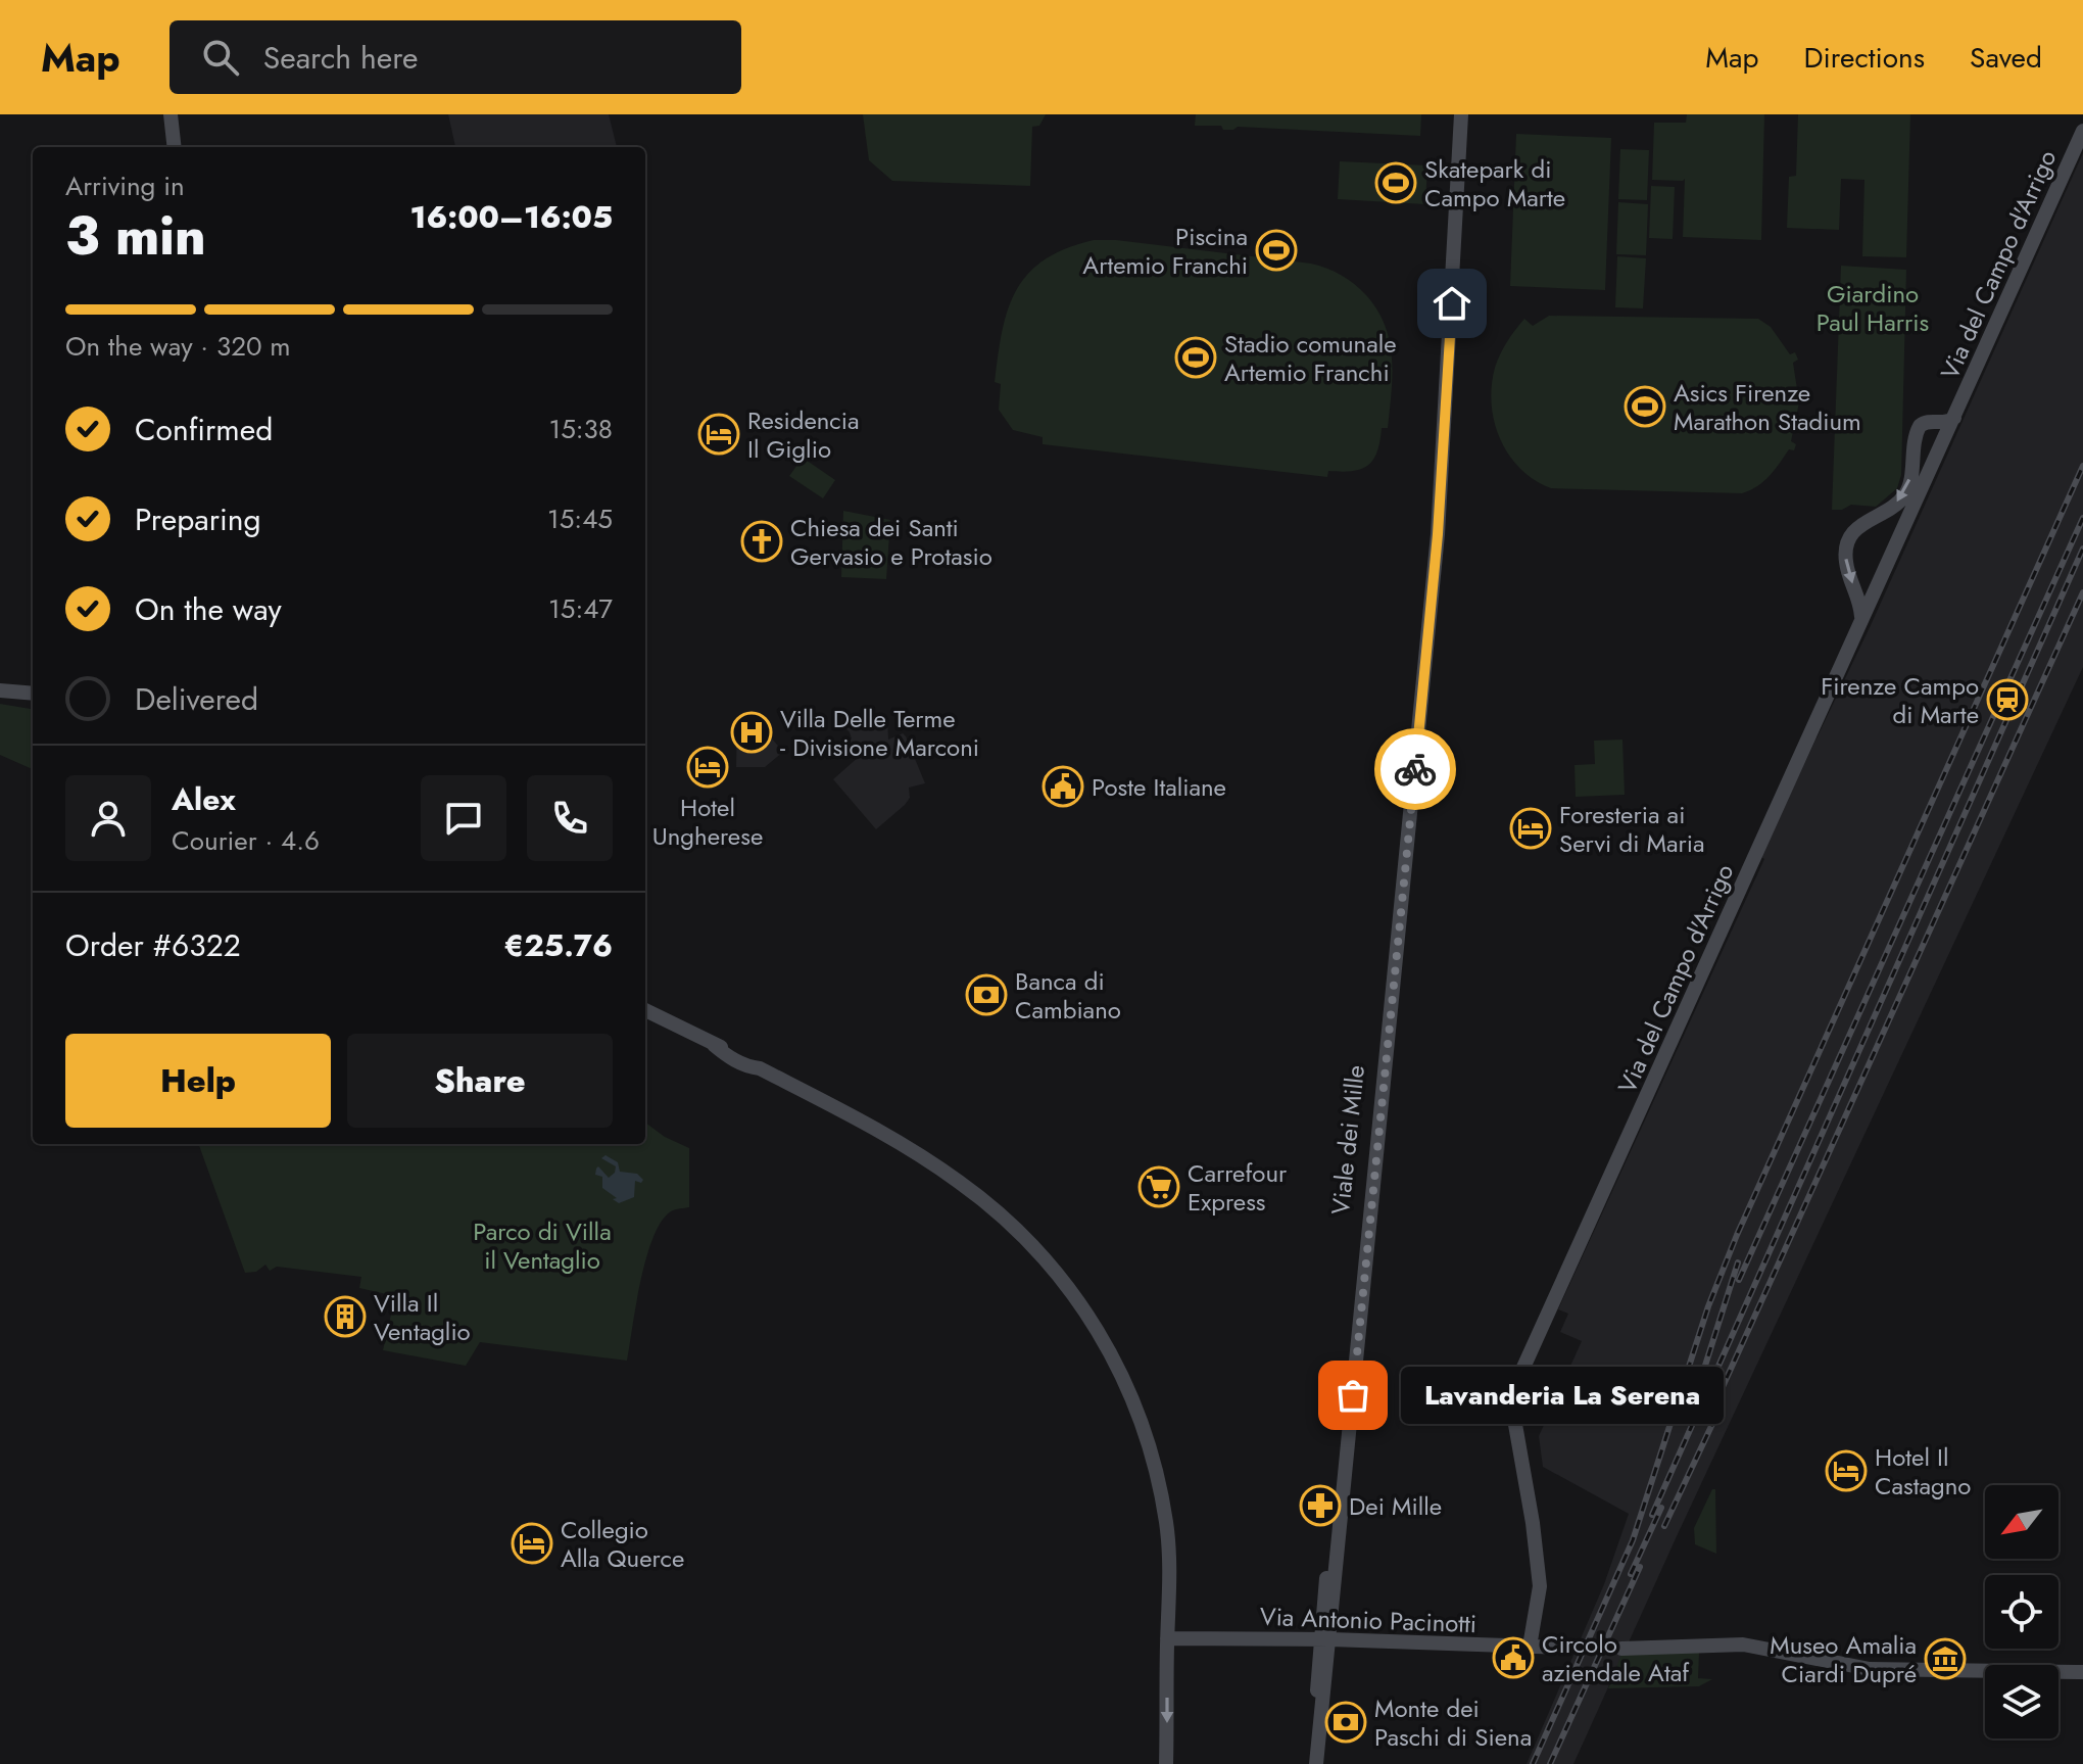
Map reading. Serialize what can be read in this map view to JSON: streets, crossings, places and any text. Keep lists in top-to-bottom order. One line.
{"streets":{"street":["Via del Campo d'Arrigo","Viale dei Mille","Via Antonio Pacinotti"]},"crossings":[["Via del Campo d'Arrigo","Via Antonio Pacinotti"],["Viale dei Mille","Via Antonio Pacinotti"]],"parks":["Giardino Paul Harris","Parco di Villa il Ventaglio"],"places":{"sports":["Skatepark di Campo Marte","Piscina Artemio Franchi","Stadio comunale Artemio Franchi","Asics Firenze Marathon Stadium"],"hotel":["Residencia Il Giglio","Hotel Ungherese","Foresteria ai Servi di Maria","Hotel Il Castagno","Collegio Alla Querce"],"church":["Chiesa dei Santi Gervasio e Protasio"],"station":["Firenze Campo di Marte"],"hospital":["Villa Delle Terme - Divisione Marconi"],"public building":["Poste Italiane","Circolo aziendale Ataf"],"bank":["Banca di Cambiano","Monte dei Paschi di Siena"],"supermarket":["Carrefour Express"],"building":["Villa Il Ventaglio"],"other":["Lavanderia La Serena"],"pharmacy":["Dei Mille"],"museum":["Museo Amalia Ciardi Dupré"]},"north":"bottom left","page":{"header":"Map","search":"Search here","nav":["Map","Directions","Saved"],"heading":["3 min","Arriving in","16:00–16:05"],"panel":["Alex","Courier · 4.6","Order #6322","€25.76"],"bar":"On the way · 320 m","list":[["Confirmed","15:38"],["Preparing","15:45"],["On the way","15:47"],"Delivered"],"buttons":["Help","Share"],"bubble":"Lavanderia La Serena"}}
